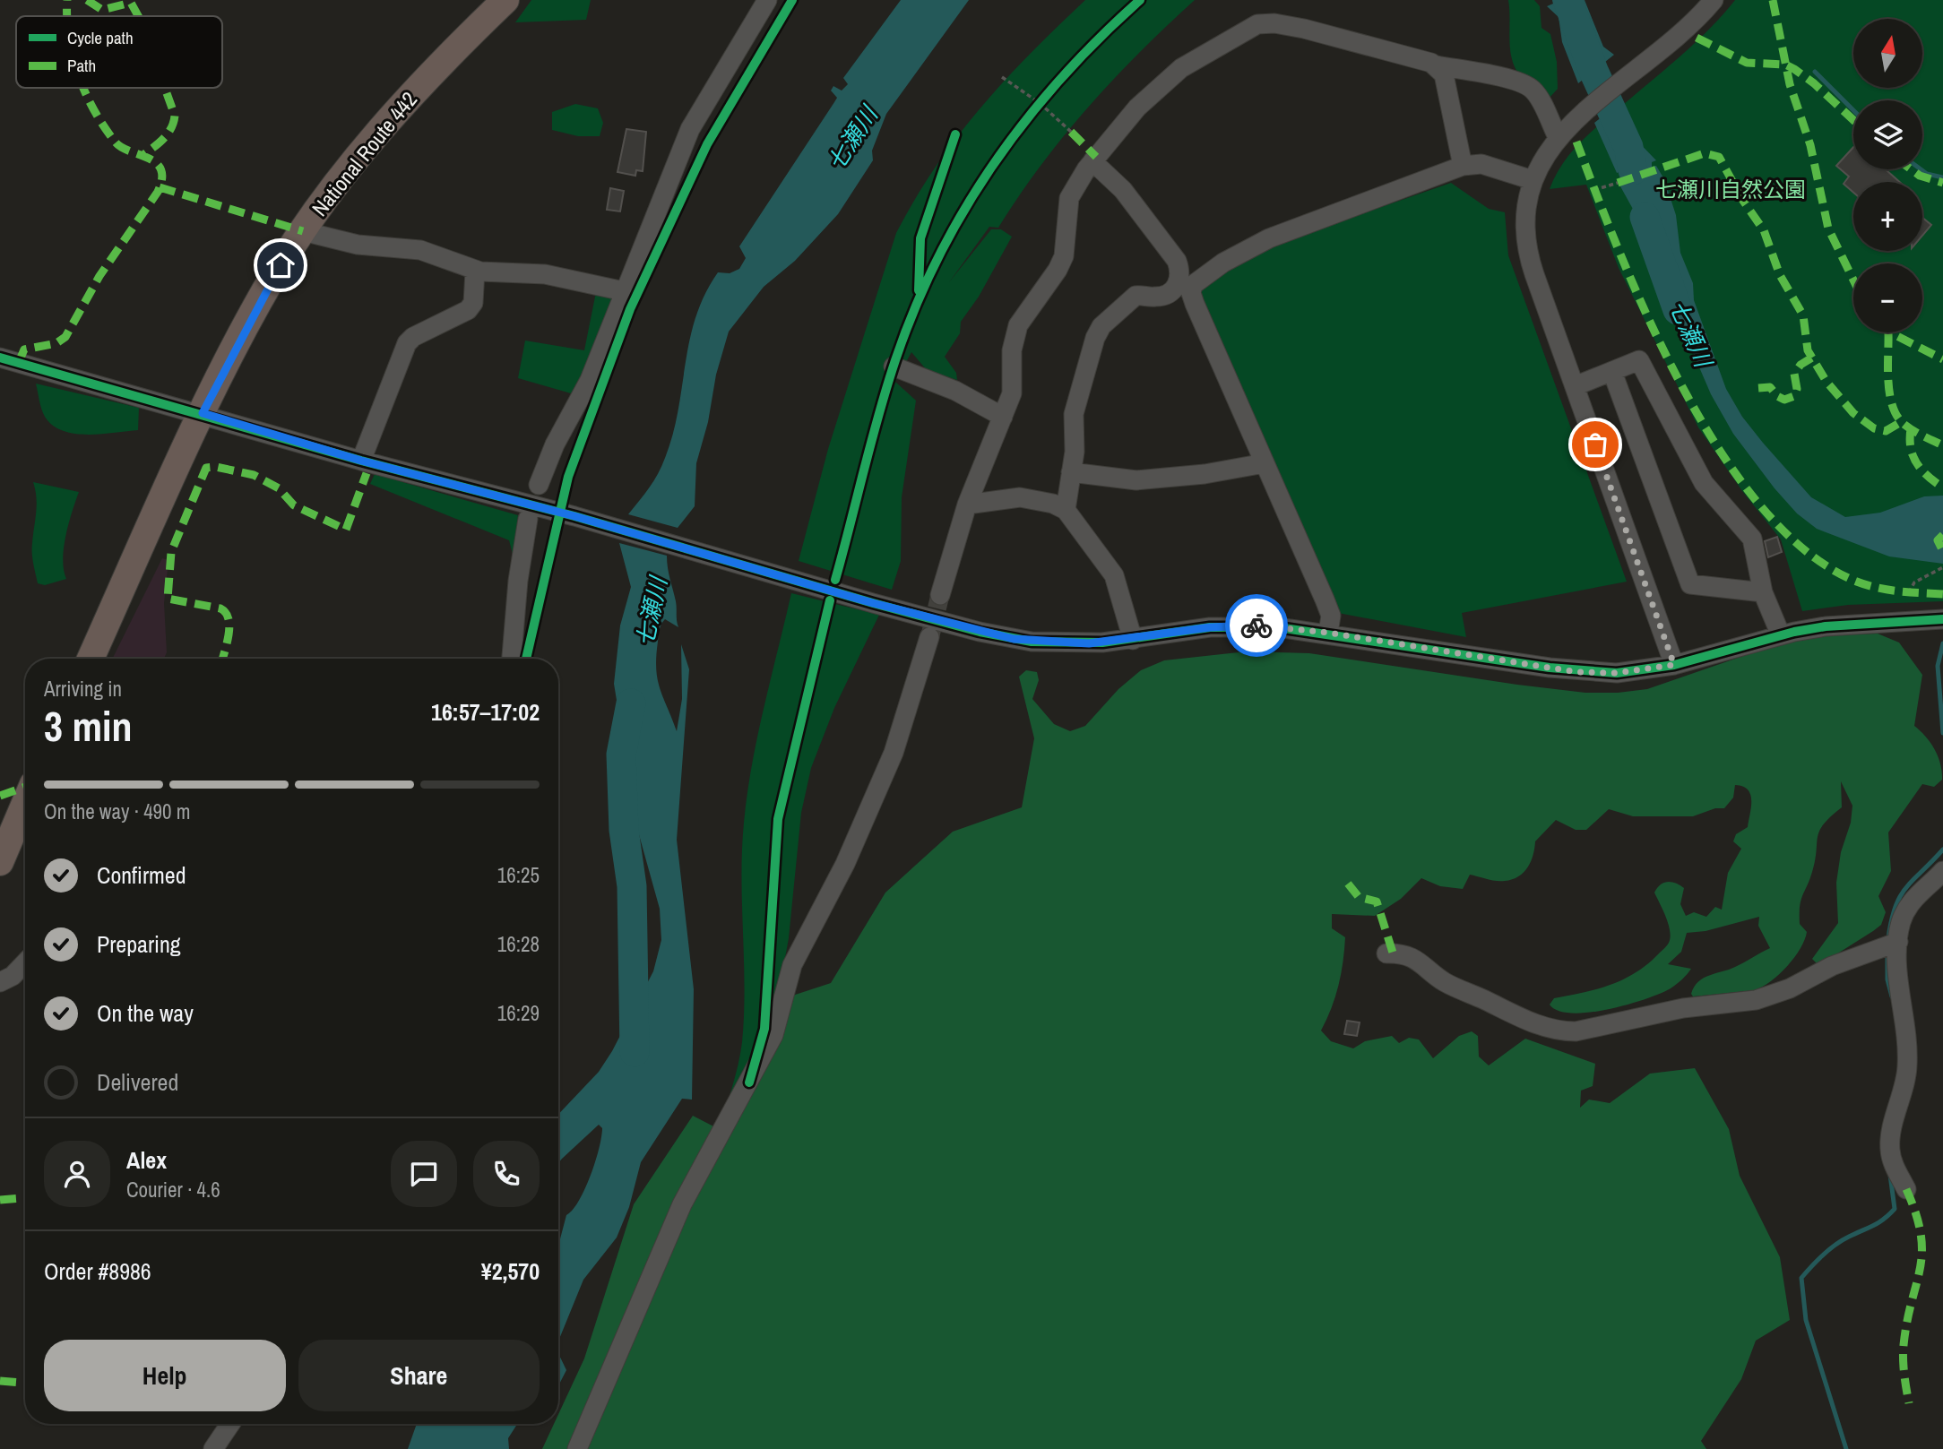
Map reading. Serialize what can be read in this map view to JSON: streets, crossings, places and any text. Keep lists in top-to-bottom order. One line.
{"streets":{"highway":["National Route 442"]},"water":["七瀬川"],"parks":["七瀬川自然公園"],"legend":["Cycle path","Path"],"north":"top","page":{"map_buttons":["+","−"],"heading":["3 min","Arriving in","16:57–17:02"],"panel":["Alex","Courier · 4.6","Order #8986","¥2,570"],"bar":"On the way · 490 m","list":[["Confirmed","16:25"],["Preparing","16:28"],["On the way","16:29"],"Delivered"],"buttons":["Help","Share"]}}
